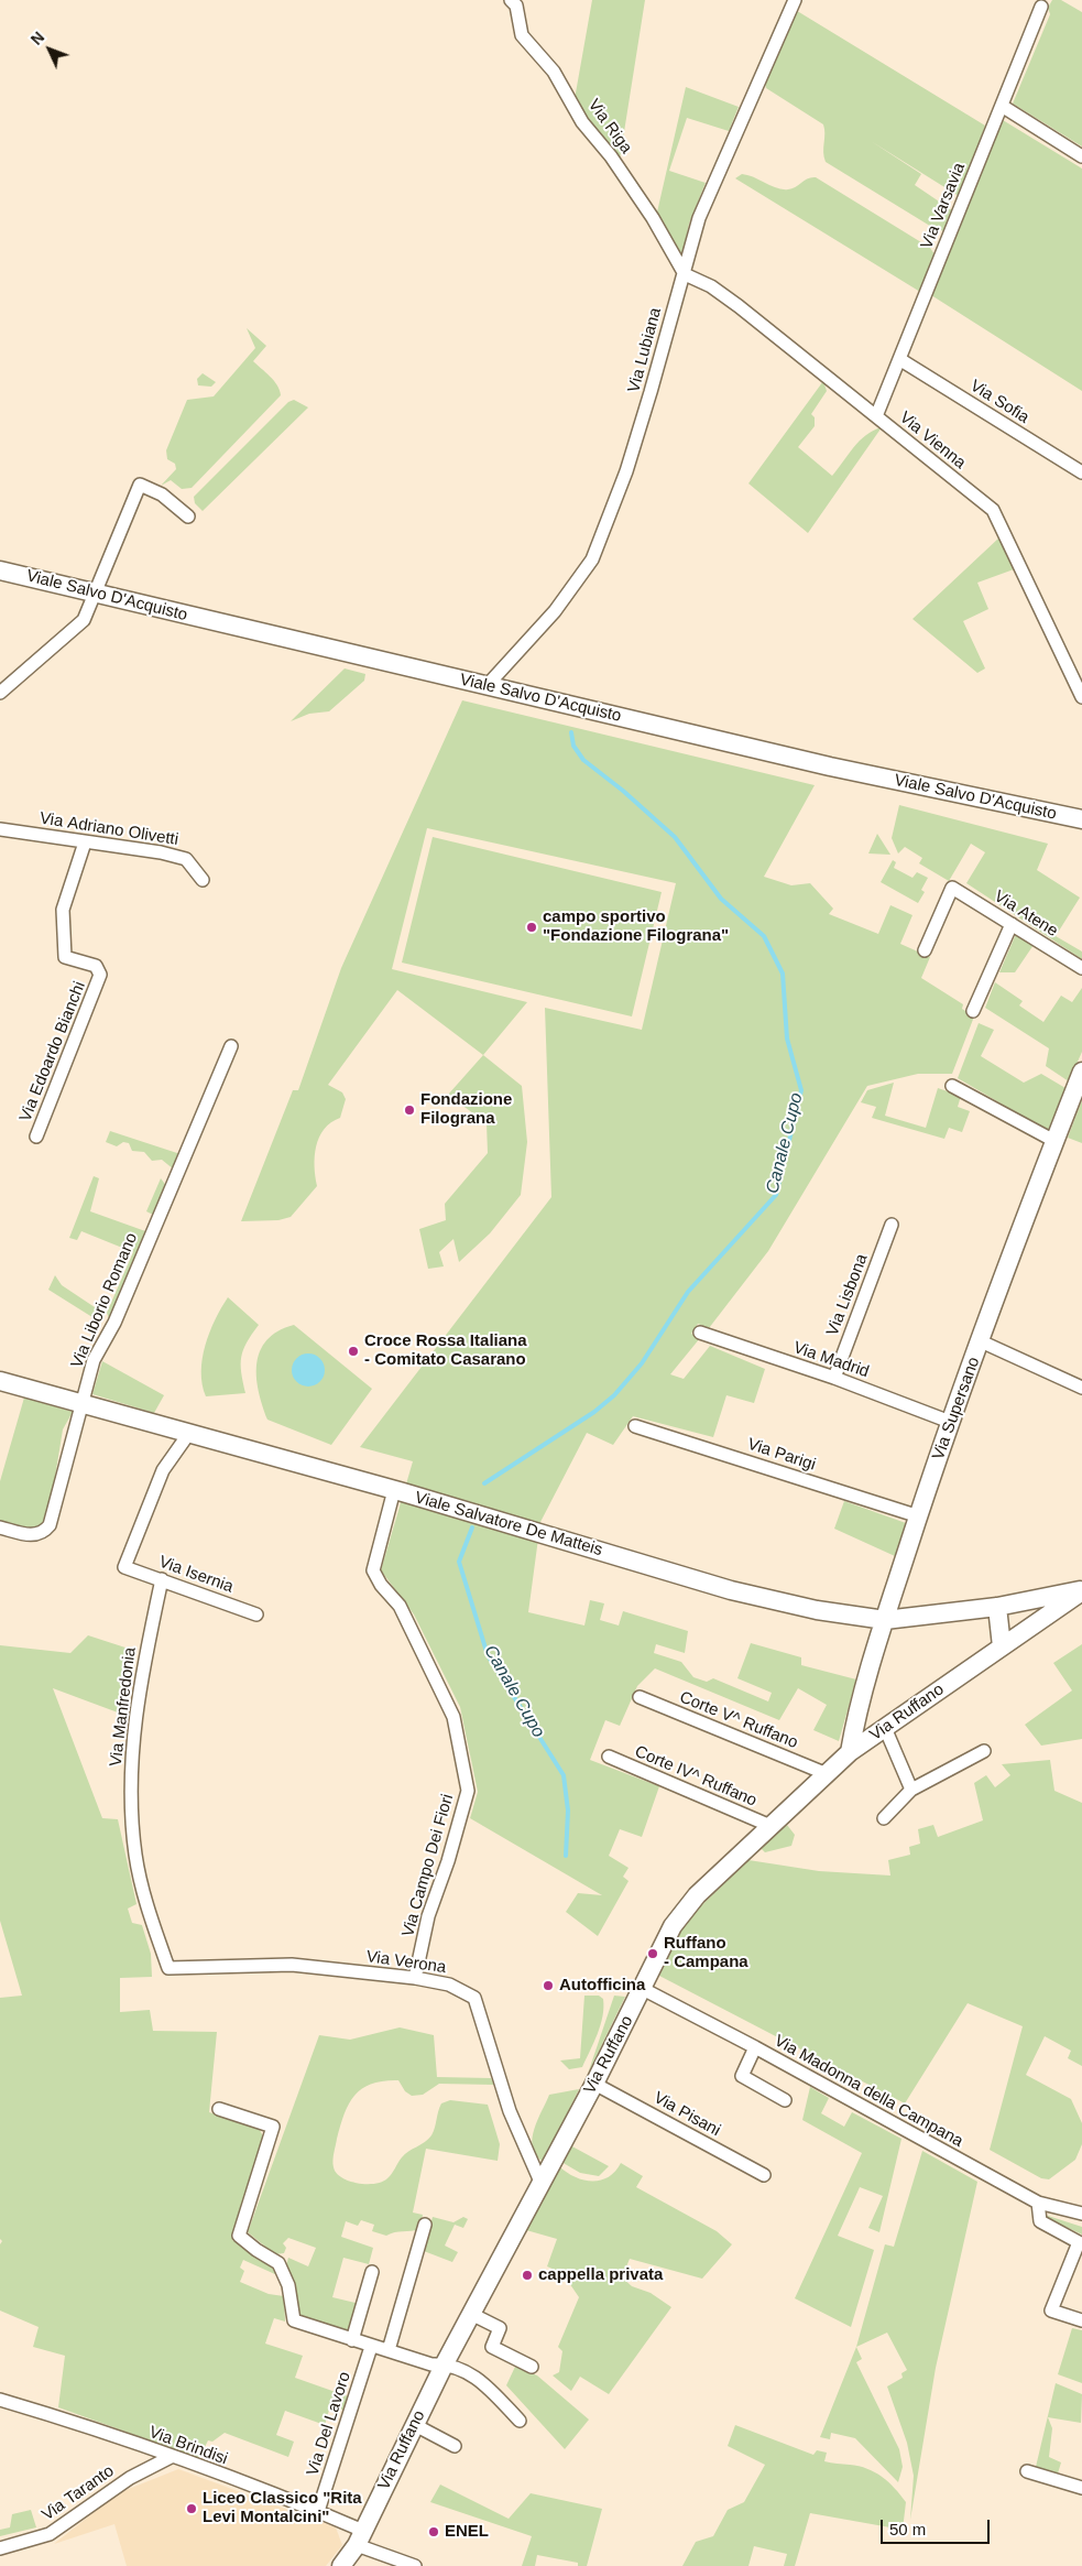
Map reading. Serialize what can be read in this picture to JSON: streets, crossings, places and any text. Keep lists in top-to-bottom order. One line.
{"streets":{"street":["Via Riga","Via Varsavia","Via Lubiana","Via Sofia","Via Vienna","Viale Salvo D'Acquisto","Via Adriano Olivetti","Via Atene","Via Edoardo Bianchi","Via Lisbona","Via Liborio Romano","Via Madrid","Via Supersano","Via Parigi","Viale Salvatore De Matteis","Via Isernia","Via Manfredonia","Via Ruffano","Corte V^ Ruffano","Corte IV^ Ruffano","Via Campo Dei Fiori","Via Verona","Via Madonna della Campana","Via Pisani","Via Del Lavoro","Via Brindisi","Via Taranto"]},"crossings":[["Via Riga","Via Lubiana"],["Via Riga","Via Vienna"],["Via Varsavia","Via Sofia"],["Via Varsavia","Via Vienna"],["Via Lubiana","Via Vienna"],["Via Lubiana","Viale Salvo D'Acquisto"],["Via Adriano Olivetti","Via Edoardo Bianchi"],["Via Lisbona","Via Madrid"],["Via Liborio Romano","Viale Salvatore De Matteis"],["Via Madrid","Via Supersano"],["Via Supersano","Via Parigi"],["Via Supersano","Viale Salvatore De Matteis"],["Via Supersano","Via Ruffano"],["Viale Salvatore De Matteis","Via Isernia"],["Viale Salvatore De Matteis","Via Ruffano"],["Viale Salvatore De Matteis","Via Campo Dei Fiori"],["Via Isernia","Via Manfredonia"],["Via Manfredonia","Via Verona"],["Via Ruffano","Corte V^ Ruffano"],["Via Ruffano","Corte IV^ Ruffano"],["Via Ruffano","Via Verona"],["Via Ruffano","Via Madonna della Campana"],["Via Ruffano","Via Pisani"],["Via Ruffano","Via Brindisi"],["Via Campo Dei Fiori","Via Verona"],["Via Del Lavoro","Via Brindisi"],["Via Brindisi","Via Taranto"]],"water":["Canale Cupo"],"places":["campo sportivo \"Fondazione Filograna\"","Fondazione Filograna","Croce Rossa Italiana - Comitato Casarano","Ruffano - Campana","Autofficina","cappella privata","Liceo Classico \"Rita Levi Montalcini\"","ENEL"],"scale_bar":"50 m","north":"top left"}
